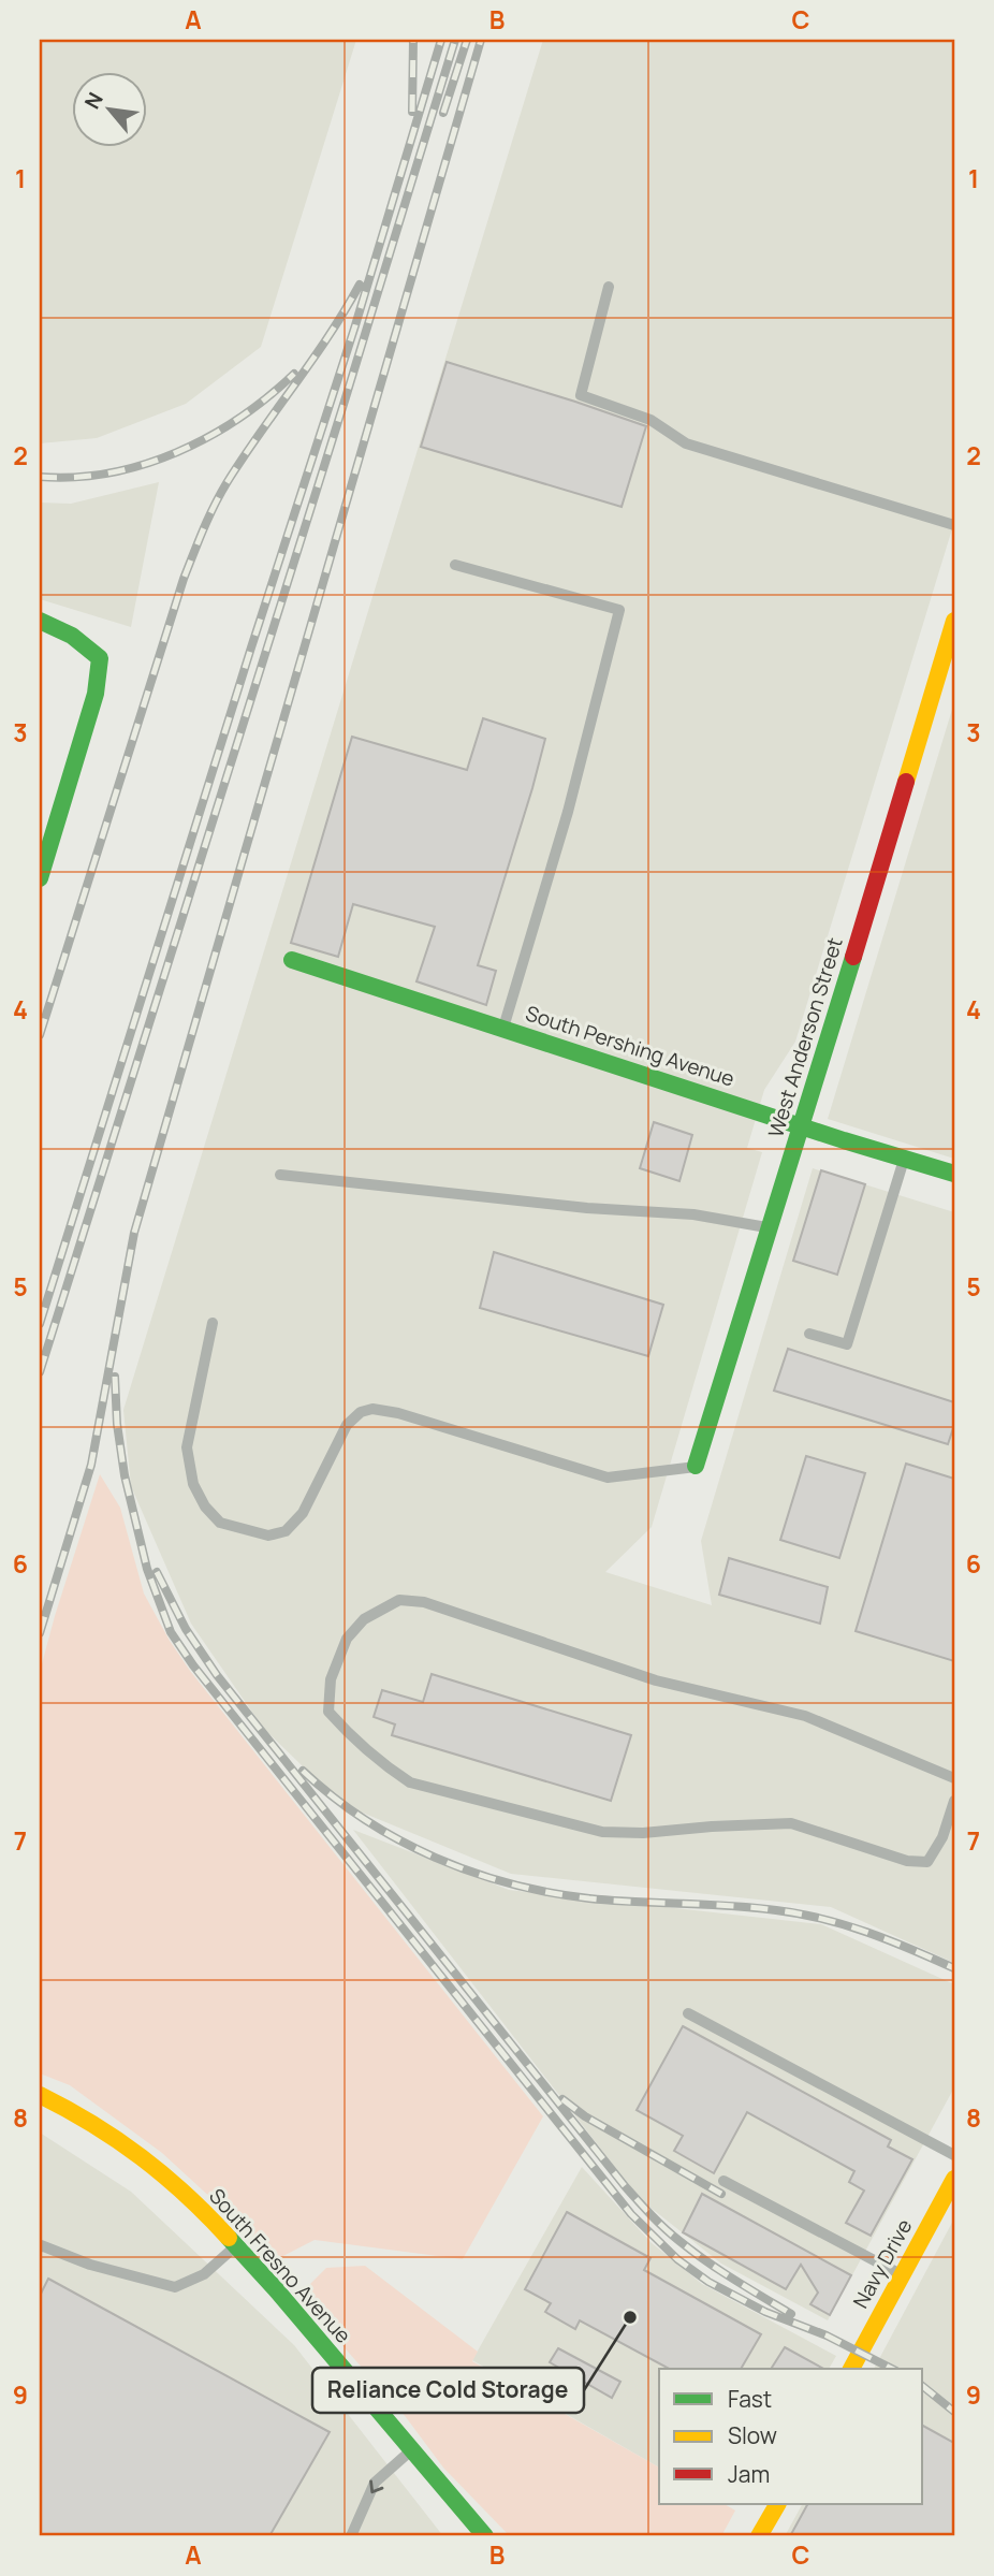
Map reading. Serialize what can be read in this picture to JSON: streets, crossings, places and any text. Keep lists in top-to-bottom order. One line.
{"streets":{"street":["West Anderson Street","South Pershing Avenue","Navy Drive","South Fresno Avenue"]},"crossings":[["West Anderson Street","South Pershing Avenue"]],"places":["Reliance Cold Storage"],"legend":["Fast","Slow","Jam"],"north":"top left","grid":{"columns":["A","B","C"],"rows":["1","2","3","4","5","6","7","8","9"]}}
